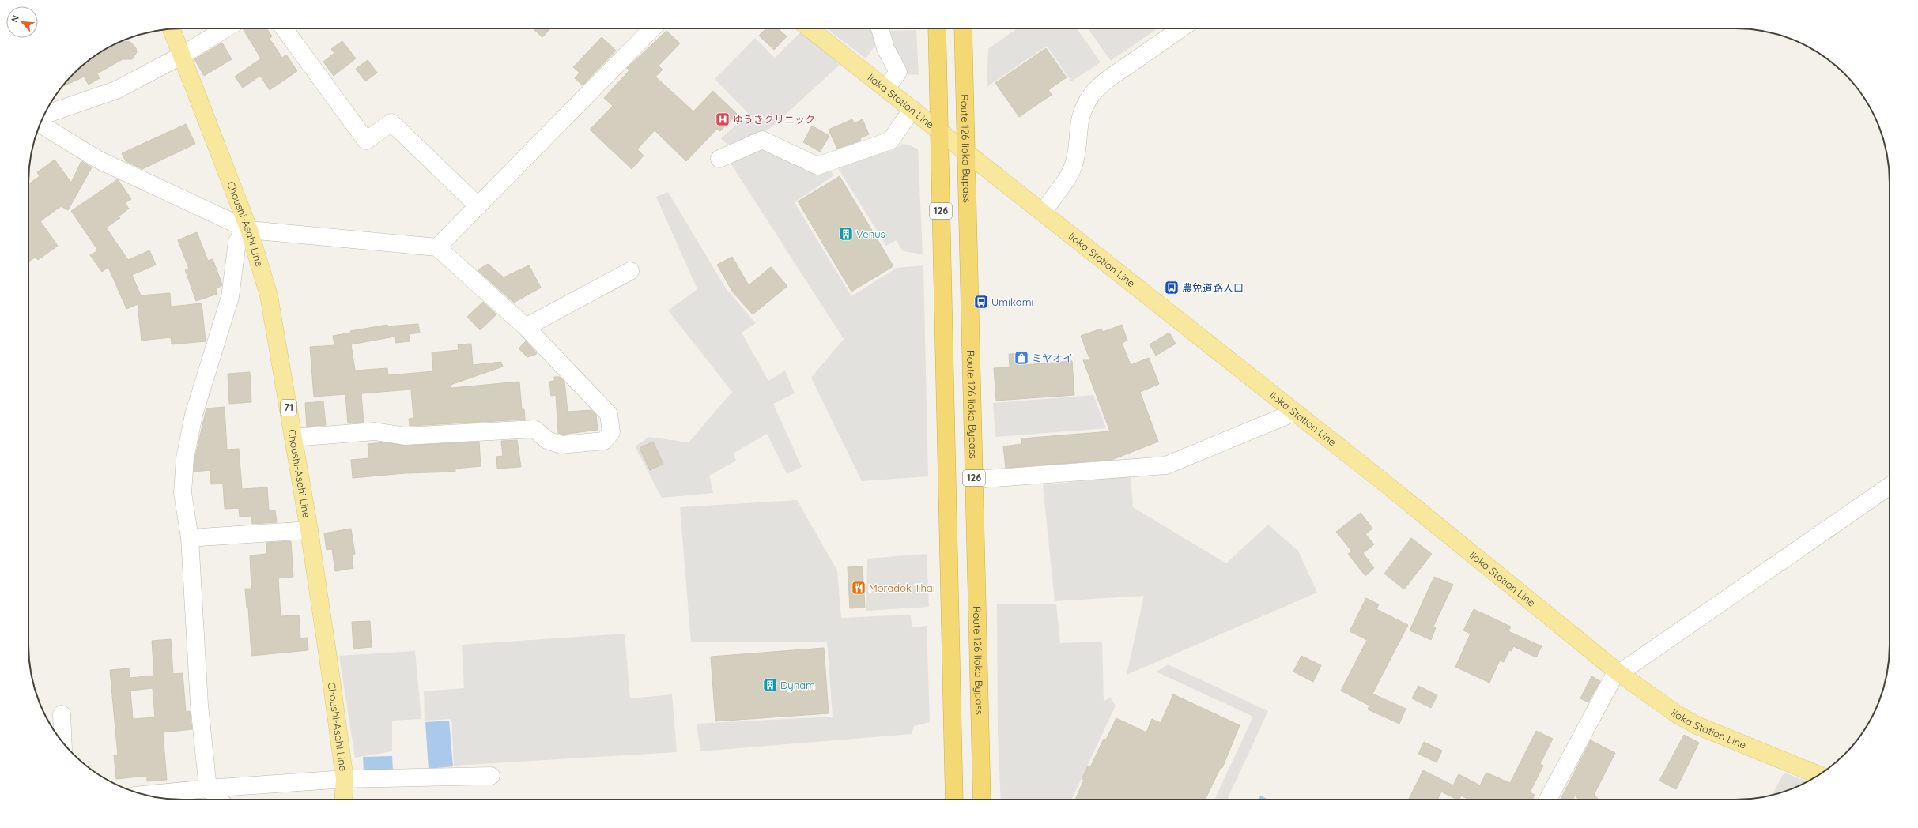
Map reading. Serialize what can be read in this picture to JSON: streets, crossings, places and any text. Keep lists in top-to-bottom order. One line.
{"streets":{"highway":["Route 126 Iioka Bypass","126"],"main road":["Iioka Station Line","Choushi-Asahi Line","71"]},"crossings":[["Iioka Station Line","Route 126 Iioka Bypass"],["Iioka Station Line","126"]],"places":{"hospital":["ゆうきクリニック"],"building":["Venus","Dynam"],"bus stop":["農免道路入口","Umikami"],"shop":["ミヤオイ"],"restaurant":["Moradok Thai"]},"north":"top left"}
